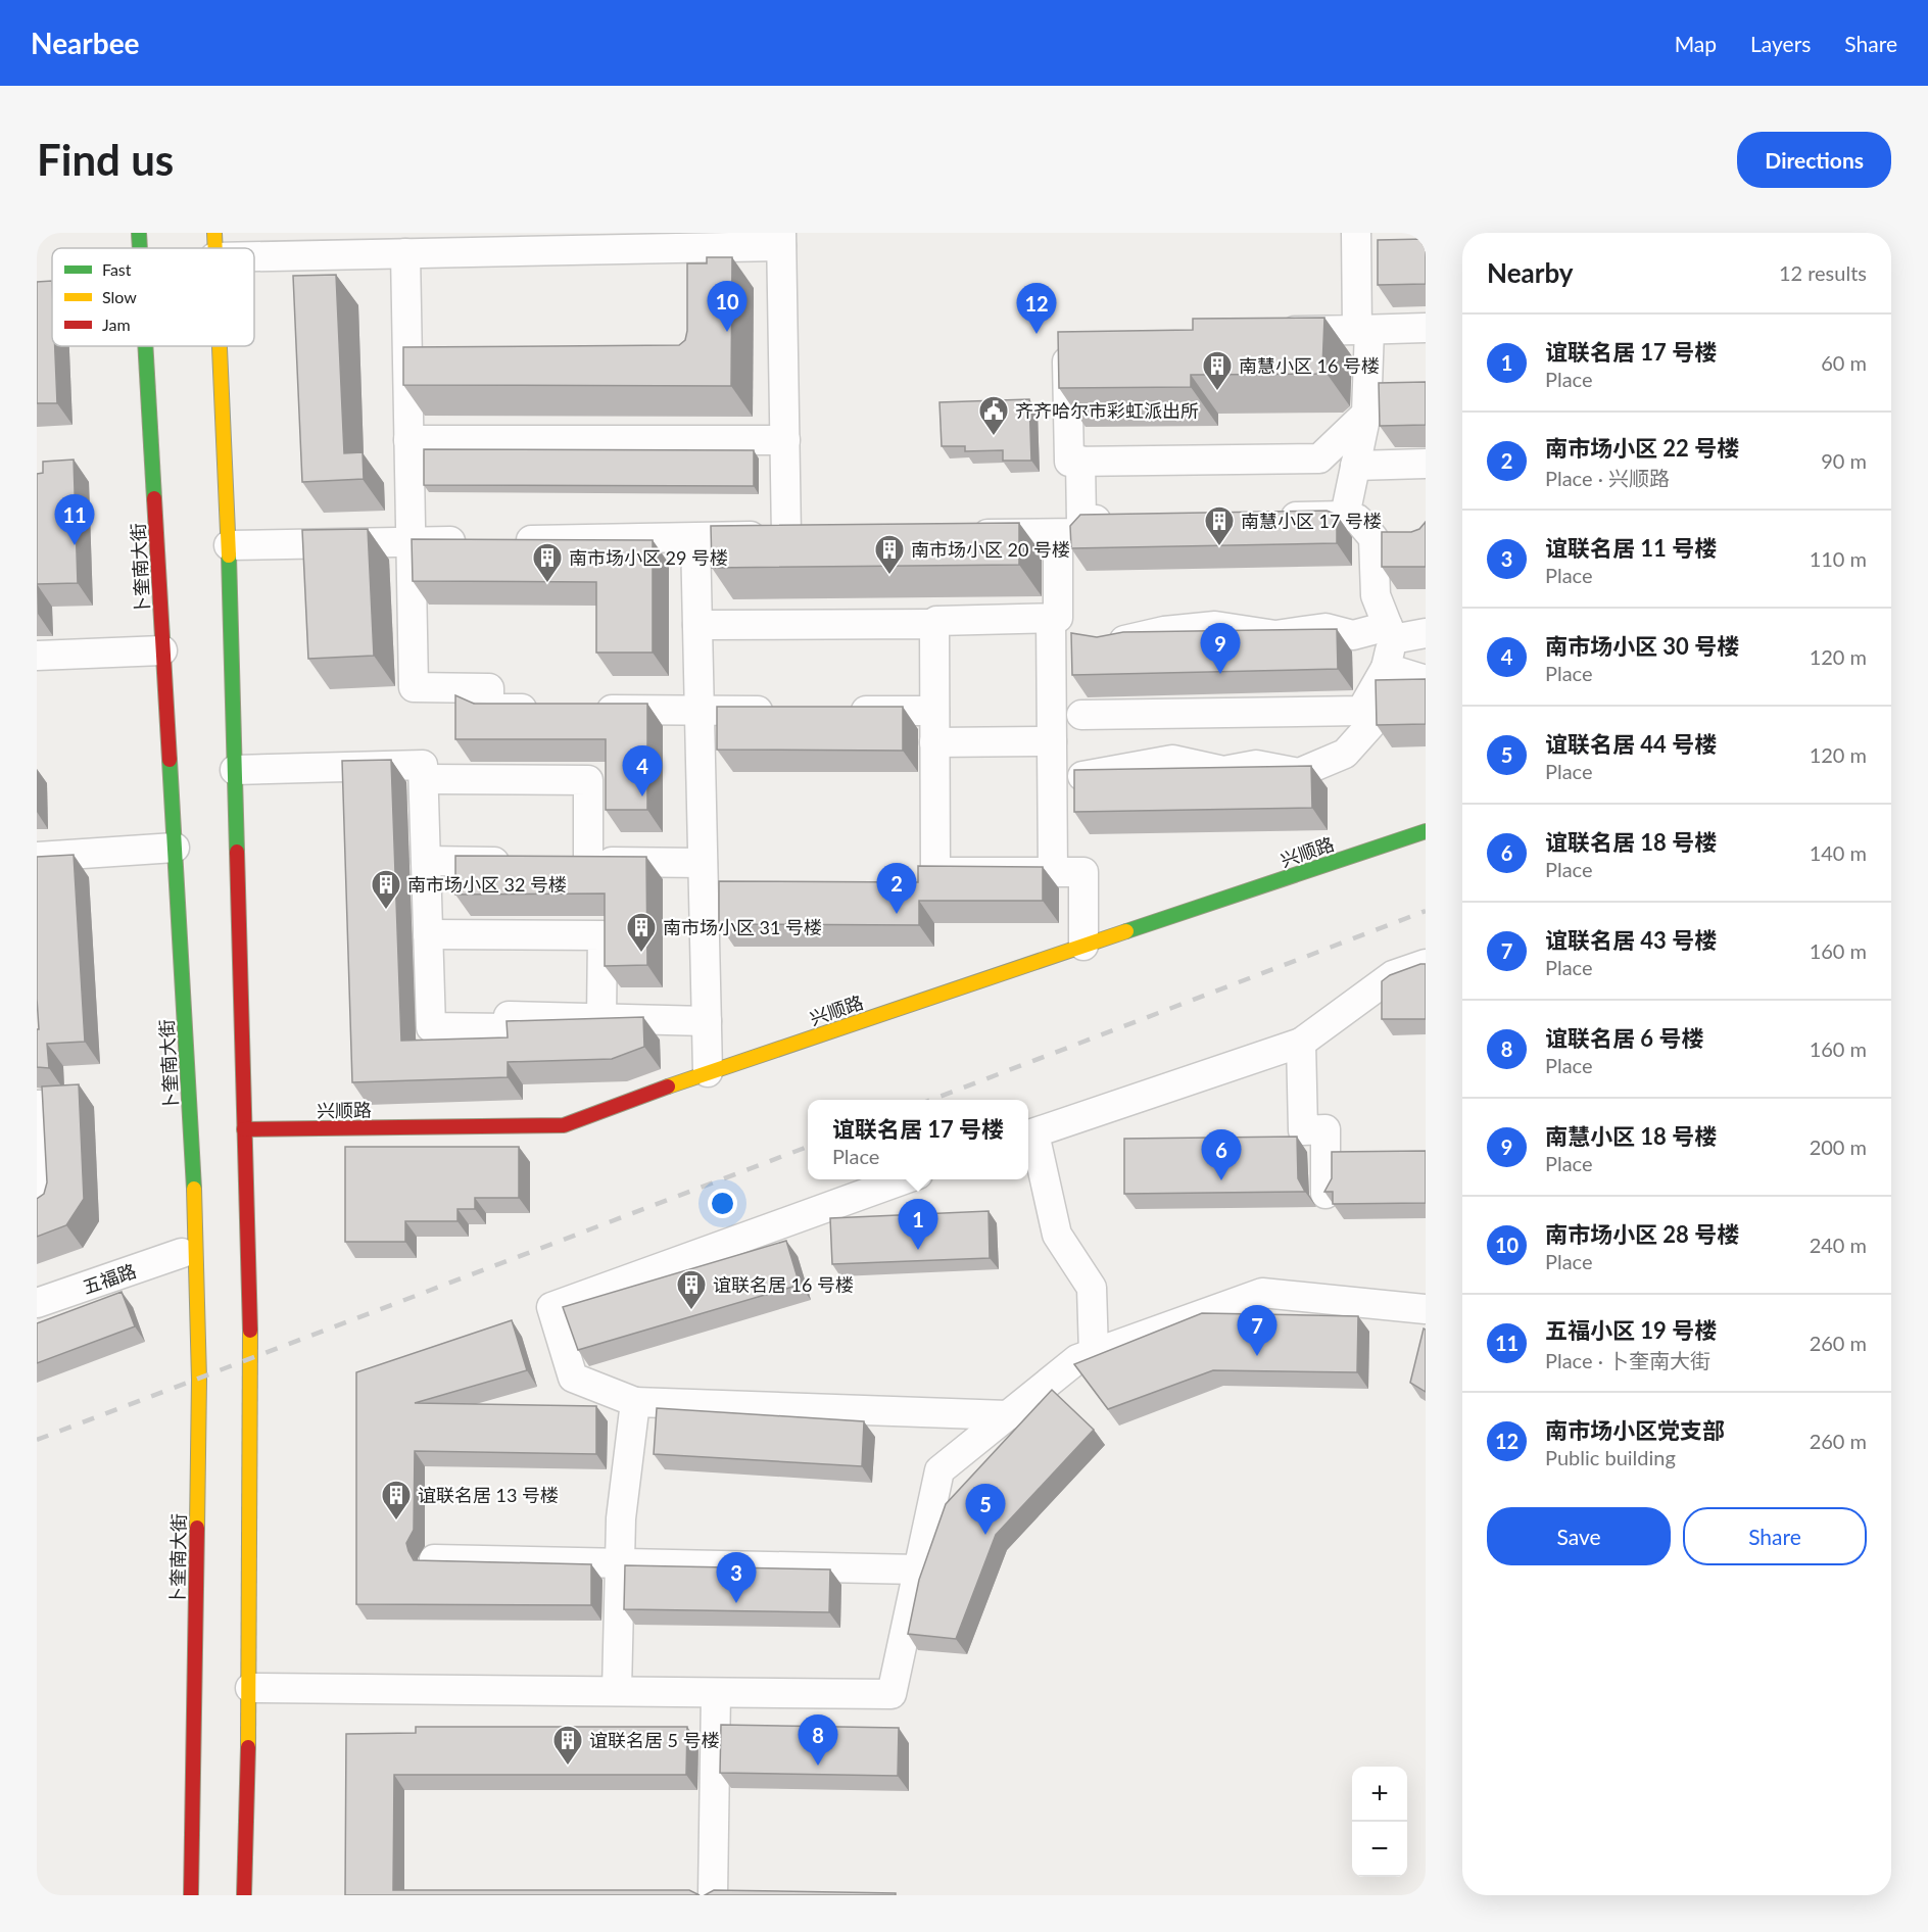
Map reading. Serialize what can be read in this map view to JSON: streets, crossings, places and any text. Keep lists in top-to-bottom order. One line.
{"streets":{"main road":["卜奎南大街","兴顺路"],"street":["五福路"]},"places":{"building":["南慧小区 16 号楼","南慧小区 17 号楼","南市场小区 20 号楼","南市场小区 29 号楼","南市场小区 32 号楼","南市场小区 31 号楼","谊联名居 16 号楼","谊联名居 13 号楼","谊联名居 5 号楼"],"public building":["齐齐哈尔市彩虹派出所"]},"legend":["Fast","Slow","Jam"],"page":{"header":"Nearbee","nav":["Map","Layers","Share"],"buttons":["Directions",["Save","Share"]],"title":"Find us","heading":["Nearby","12 results"],"pins":["10","12","11","9","4","2","6","1","7","5","3","8"],"list":[{"mark":"1","name":"谊联名居 17 号楼","note":"Place","value":"60 m"},{"mark":"2","name":"南市场小区 22 号楼","note":"Place · 兴顺路","value":"90 m"},{"mark":"3","name":"谊联名居 11 号楼","note":"Place","value":"110 m"},{"mark":"4","name":"南市场小区 30 号楼","note":"Place","value":"120 m"},{"mark":"5","name":"谊联名居 44 号楼","note":"Place","value":"120 m"},{"mark":"6","name":"谊联名居 18 号楼","note":"Place","value":"140 m"},{"mark":"7","name":"谊联名居 43 号楼","note":"Place","value":"160 m"},{"mark":"8","name":"谊联名居 6 号楼","note":"Place","value":"160 m"},{"mark":"9","name":"南慧小区 18 号楼","note":"Place","value":"200 m"},{"mark":"10","name":"南市场小区 28 号楼","note":"Place","value":"240 m"},{"mark":"11","name":"五福小区 19 号楼","note":"Place · 卜奎南大街","value":"260 m"},{"mark":"12","name":"南市场小区党支部","note":"Public building","value":"260 m"}],"popup":["谊联名居 17 号楼","Place"],"map_buttons":["+","−"]}}
